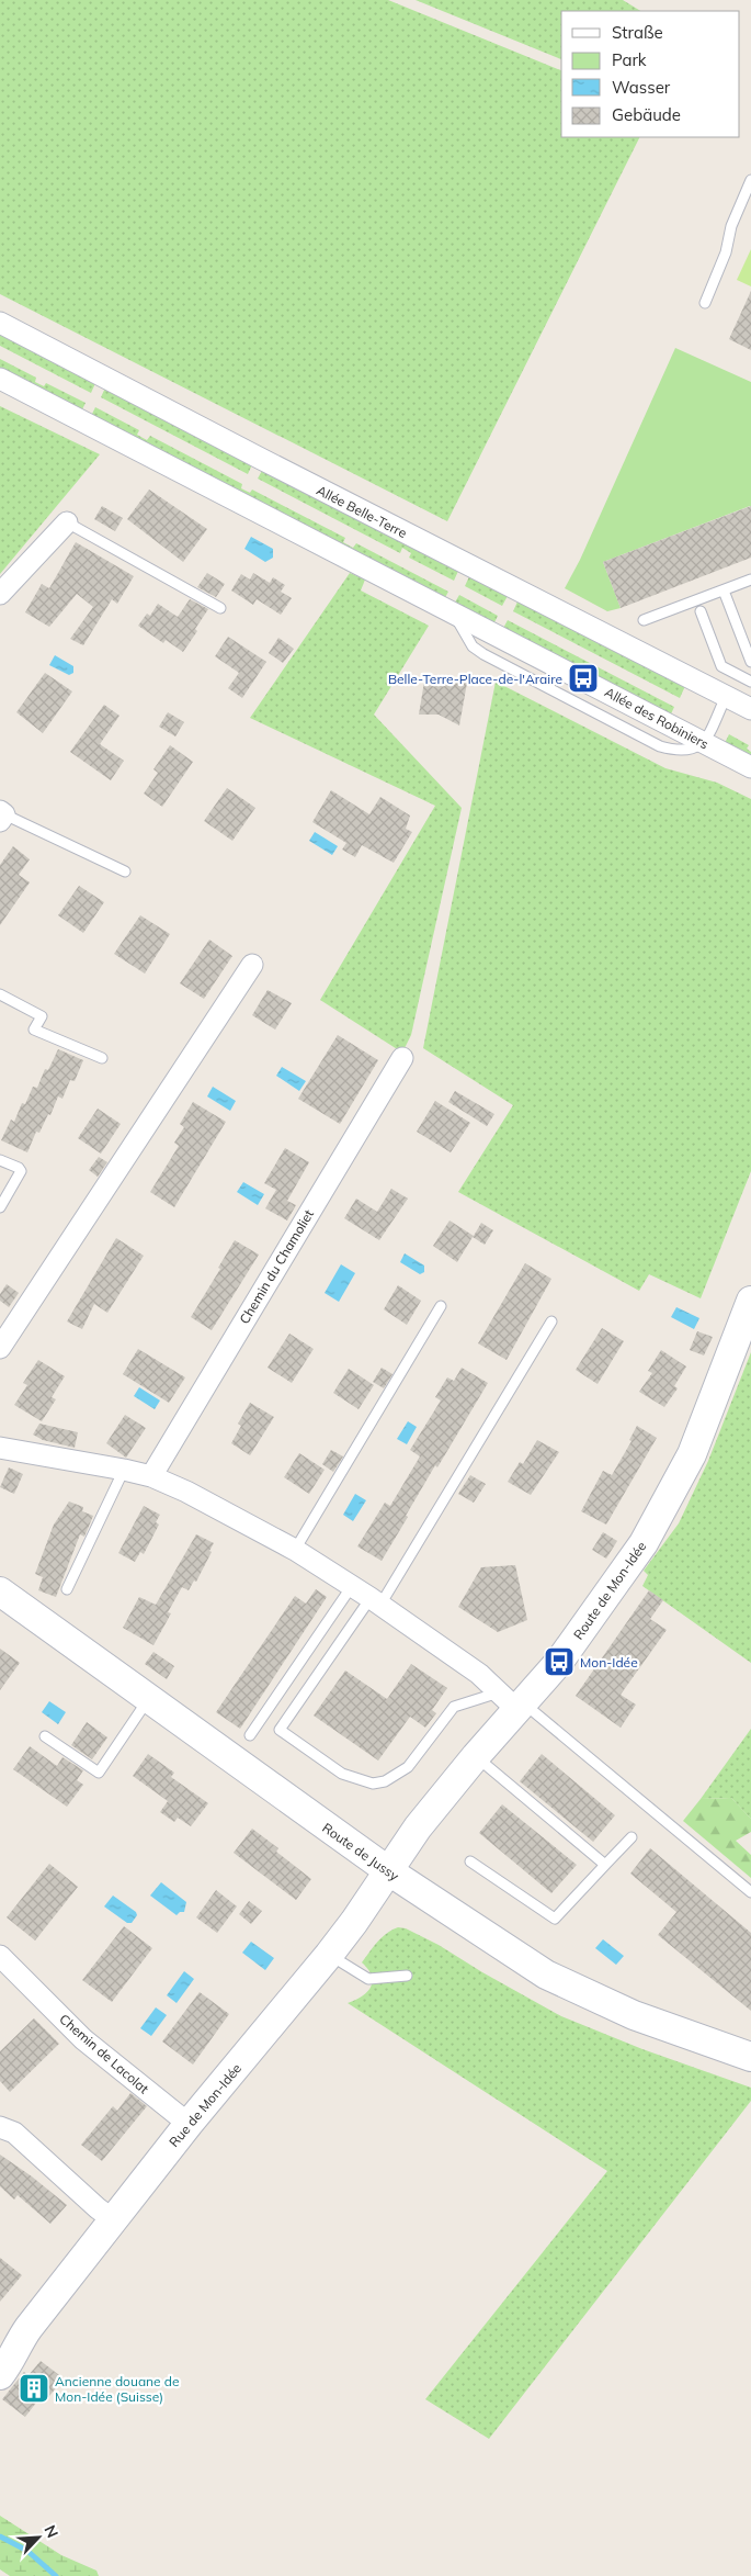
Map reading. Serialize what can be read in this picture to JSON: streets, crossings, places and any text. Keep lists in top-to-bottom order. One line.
{"streets":{"main road":["Route de Mon-Idée","Route de Jussy","Rue de Mon-Idée"],"street":["Allée Belle-Terre","Allée des Robiniers","Chemin du Chamoliet","Chemin de Lacolat"]},"crossings":[["Route de Mon-Idée","Route de Jussy"],["Route de Mon-Idée","Rue de Mon-Idée"],["Route de Jussy","Rue de Mon-Idée"],["Chemin de Lacolat","Rue de Mon-Idée"]],"places":{"bus stop":["Belle-Terre-Place-de-l'Araire","Mon-Idée"],"building":["Ancienne douane de Mon-Idée (Suisse)"]},"legend":["Straße","Park","Wasser","Gebäude"],"north":"top right"}
